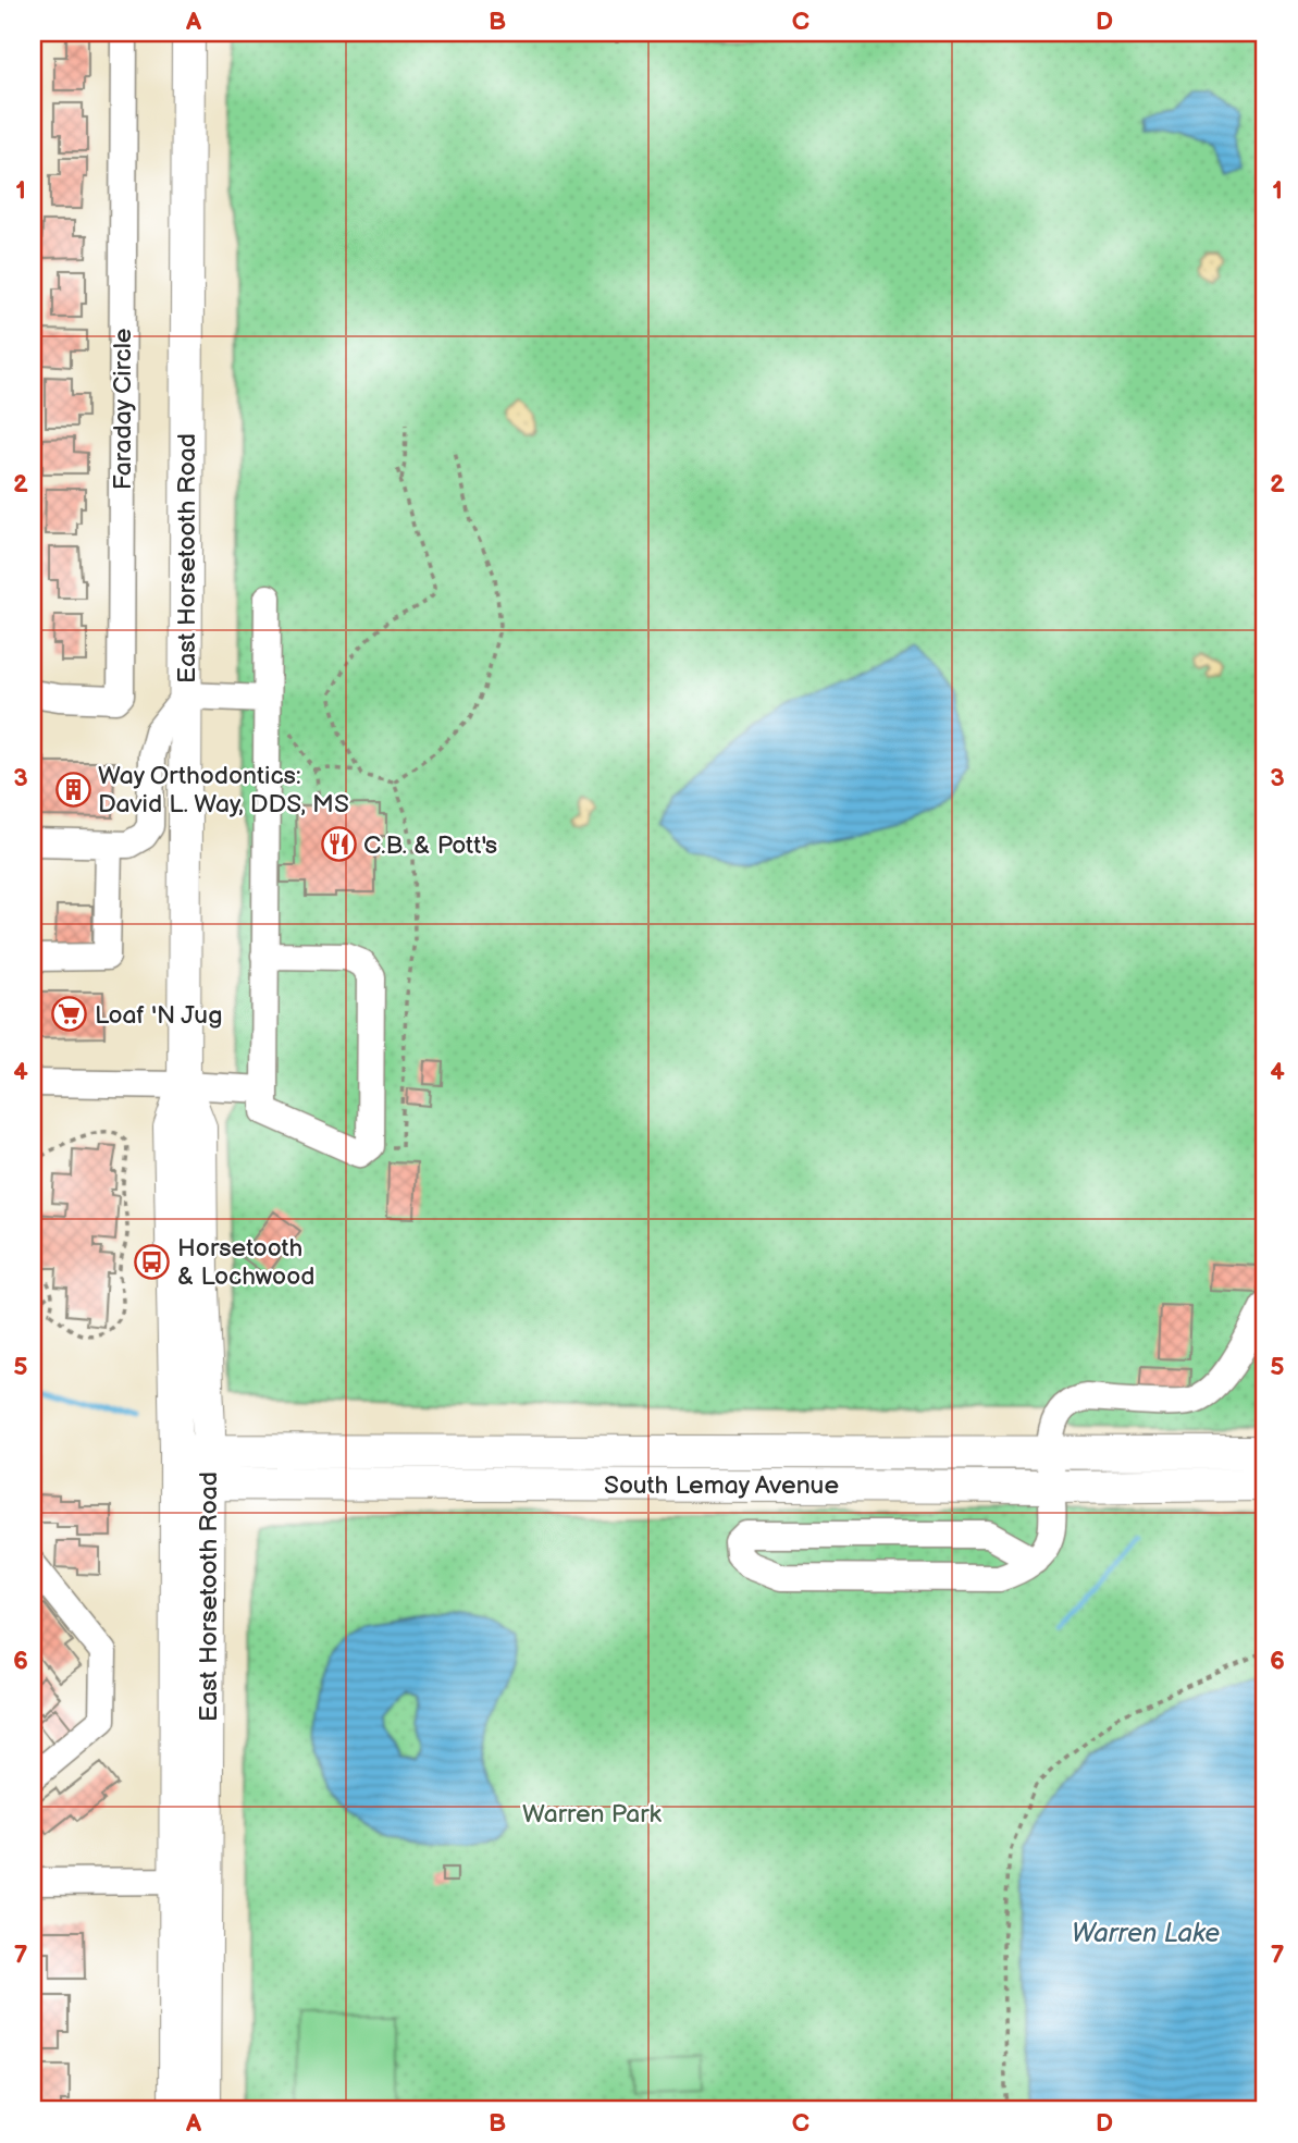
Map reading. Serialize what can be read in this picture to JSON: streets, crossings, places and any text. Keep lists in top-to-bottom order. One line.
{"streets":{"main road":["East Horsetooth Road","South Lemay Avenue"],"street":["Faraday Circle"]},"crossings":[["East Horsetooth Road","South Lemay Avenue"]],"water":["Warren Lake"],"parks":["Warren Park"],"places":{"building":["Way Orthodontics: David L. Way, DDS, MS"],"restaurant":["C.B. & Pott's"],"supermarket":["Loaf 'N Jug"],"bus stop":["Horsetooth & Lochwood"]},"grid":{"columns":["A","B","C","D"],"rows":["1","2","3","4","5","6","7"]}}
